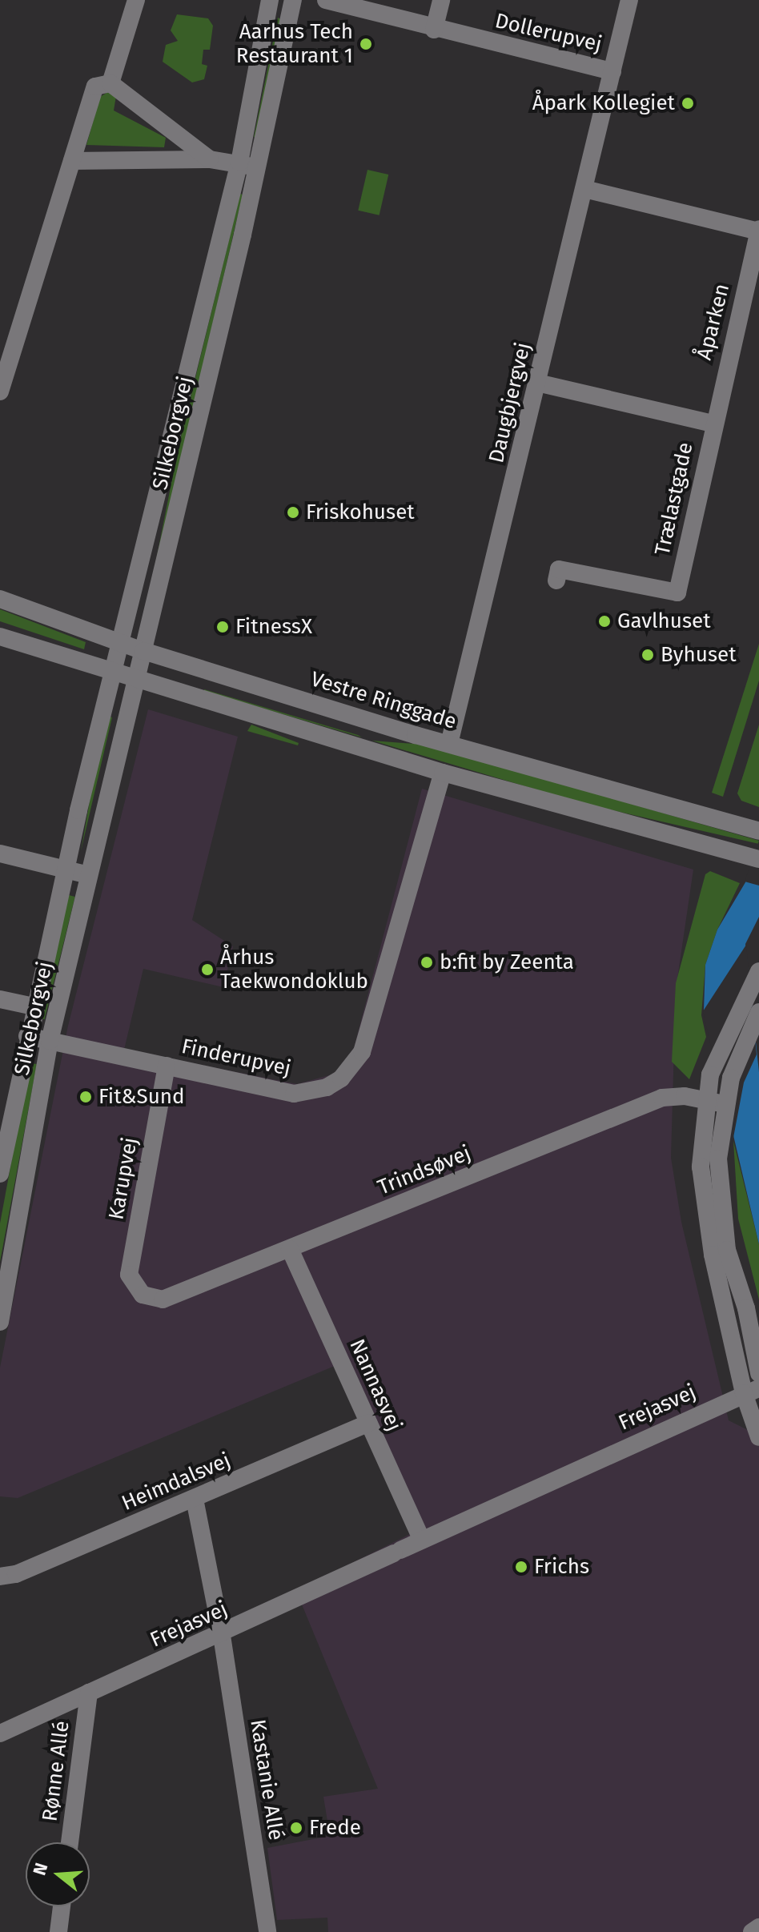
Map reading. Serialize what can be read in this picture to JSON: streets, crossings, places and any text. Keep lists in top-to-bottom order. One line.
{"streets":{"street":["Dollerupvej","Åparken","Daugbjergvej","Silkeborgvej","Trælastgade","Vestre Ringgade","Finderupvej","Trindsøvej","Karupvej","Nannasvej","Frejasvej","Heimdalsvej","Rønne Allé","Kastanie Allé"]},"crossings":[["Dollerupvej","Daugbjergvej"],["Åparken","Daugbjergvej"],["Åparken","Trælastgade"],["Daugbjergvej","Trælastgade"],["Daugbjergvej","Vestre Ringgade"],["Silkeborgvej","Vestre Ringgade"],["Silkeborgvej","Finderupvej"],["Finderupvej","Karupvej"],["Trindsøvej","Karupvej"],["Trindsøvej","Nannasvej"],["Nannasvej","Frejasvej"],["Nannasvej","Heimdalsvej"],["Frejasvej","Rønne Allé"],["Frejasvej","Kastanie Allé"],["Heimdalsvej","Kastanie Allé"]],"places":["Aarhus Tech Restaurant 1","Åpark Kollegiet","Friskohuset","Gavlhuset","FitnessX","Byhuset","b:fit by Zeenta","Århus Taekwondoklub","Fit&Sund","Frichs","Frede"],"north":"left"}
